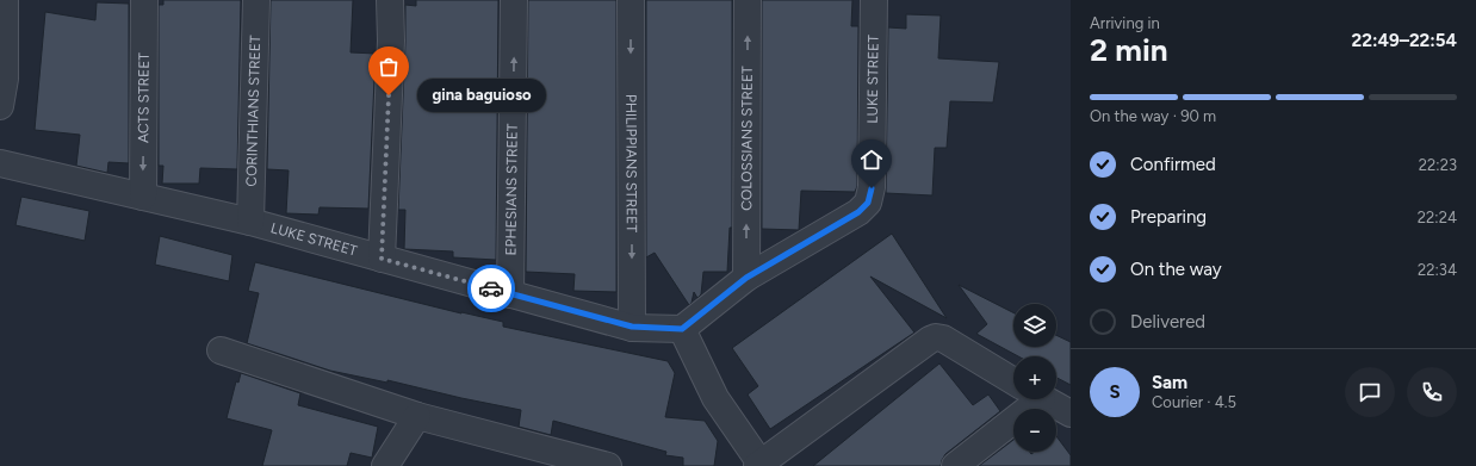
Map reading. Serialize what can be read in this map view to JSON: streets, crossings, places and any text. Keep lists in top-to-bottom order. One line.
{"streets":{"street":["LUKE STREET","ACTS STREET","CORINTHIANS STREET","COLOSSIANS STREET","PHILIPPIANS STREET","EPHESIANS STREET"]},"crossings":[["LUKE STREET","ACTS STREET"],["LUKE STREET","CORINTHIANS STREET"],["LUKE STREET","COLOSSIANS STREET"],["LUKE STREET","PHILIPPIANS STREET"],["LUKE STREET","EPHESIANS STREET"]],"one_way":["COLOSSIANS STREET","PHILIPPIANS STREET"],"places":["gina baguioso"],"page":{"heading":["2 min","Arriving in","22:49–22:54"],"panel":["Sam","Courier · 4.5"],"bubble":"gina baguioso","bar":"On the way · 90 m","list":[["Confirmed","22:23"],["Preparing","22:24"],["On the way","22:34"],"Delivered"],"map_buttons":["+","−"],"round":"S"}}
